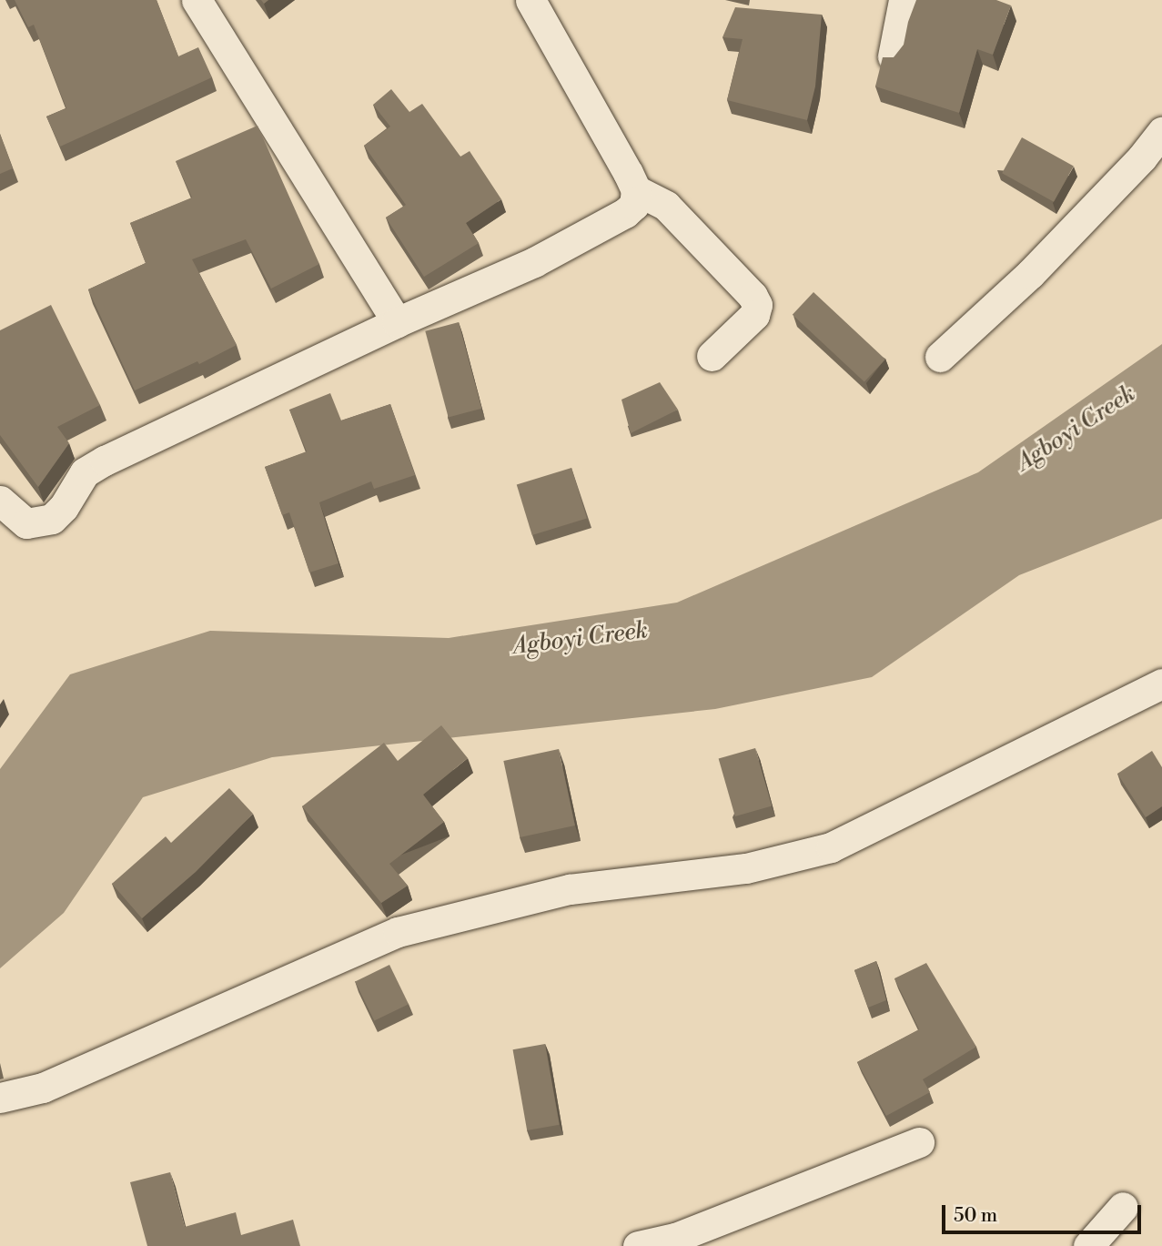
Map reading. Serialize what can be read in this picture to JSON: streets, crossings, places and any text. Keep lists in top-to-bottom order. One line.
{"water":["Agboyi Creek"],"scale_bar":"50 m"}
